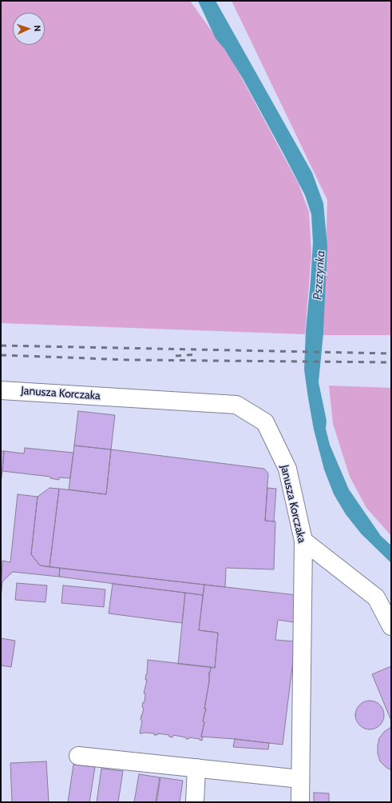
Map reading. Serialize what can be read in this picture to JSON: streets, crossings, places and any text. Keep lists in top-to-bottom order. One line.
{"streets":{"street":["Janusza Korczaka"]},"water":["Pszczynka"],"north":"right"}
